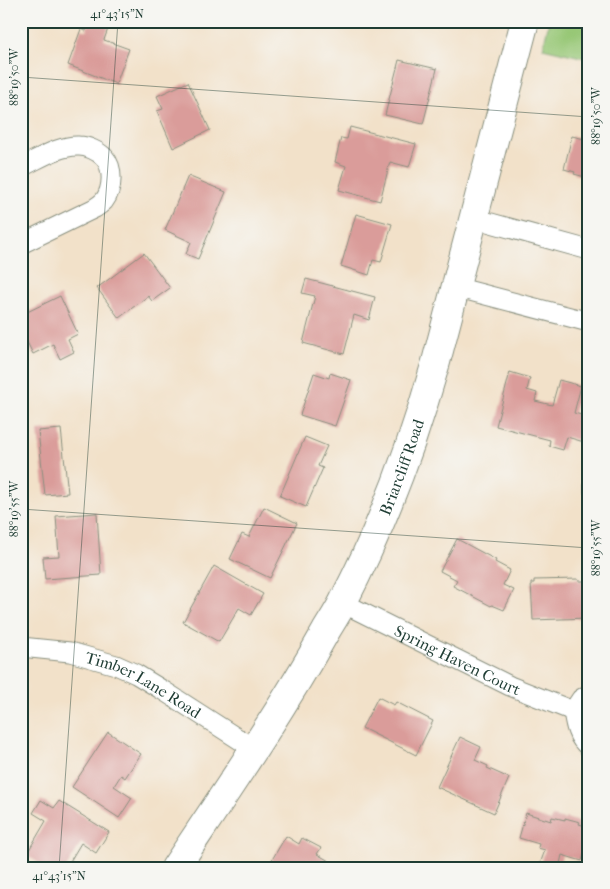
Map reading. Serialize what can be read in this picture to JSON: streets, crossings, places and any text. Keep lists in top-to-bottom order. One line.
{"streets":{"street":["Briarcliff Road","Spring Haven Court","Timber Lane Road"]},"crossings":[["Briarcliff Road","Spring Haven Court"],["Briarcliff Road","Timber Lane Road"]],"coordinates":["41°43'15\"N","88°19'50\"W","88°19'55\"W"]}
